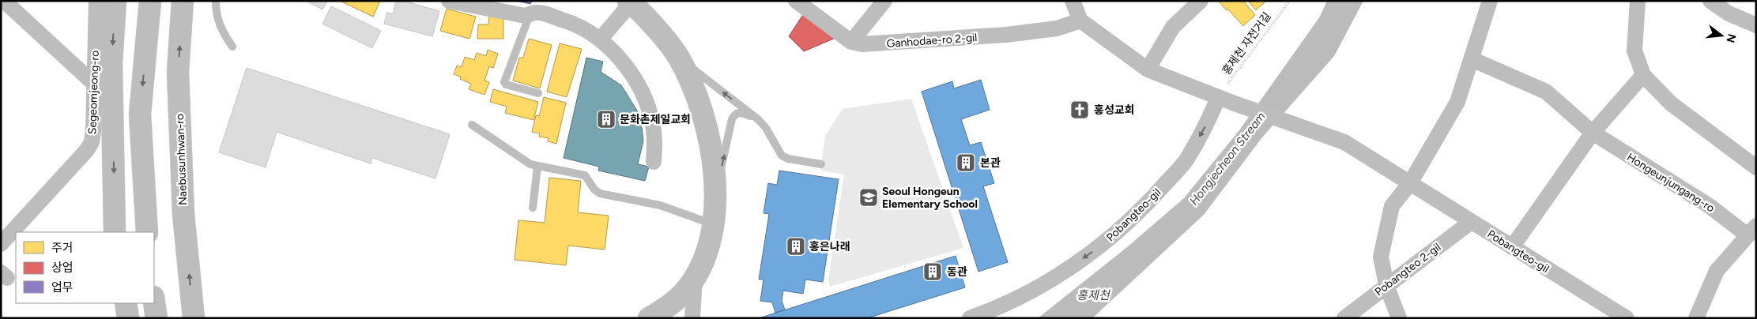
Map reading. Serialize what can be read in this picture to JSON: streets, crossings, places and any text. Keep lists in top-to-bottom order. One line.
{"streets":{"main road":["Naebusunhwan-ro"],"street":["Ganhodae-ro 2-gil","Segeomjeong-ro","Hongeunjungang-ro","Pobangteo-gil","Pobangteo 2-gil"],"path":["홍제천 자전거길"]},"crossings":[["홍제천 자전거길","Pobangteo-gil"],["Pobangteo-gil","Pobangteo 2-gil"]],"one_way":["Pobangteo-gil"],"water":["Hongjecheon Stream","홍제천"],"places":{"church":["홍성교회"],"building":["문화촌제일교회","본관","홍은나래","동관"],"school or university":["Seoul Hongeun Elementary School"]},"legend":["주거","상업","업무"],"north":"right"}
